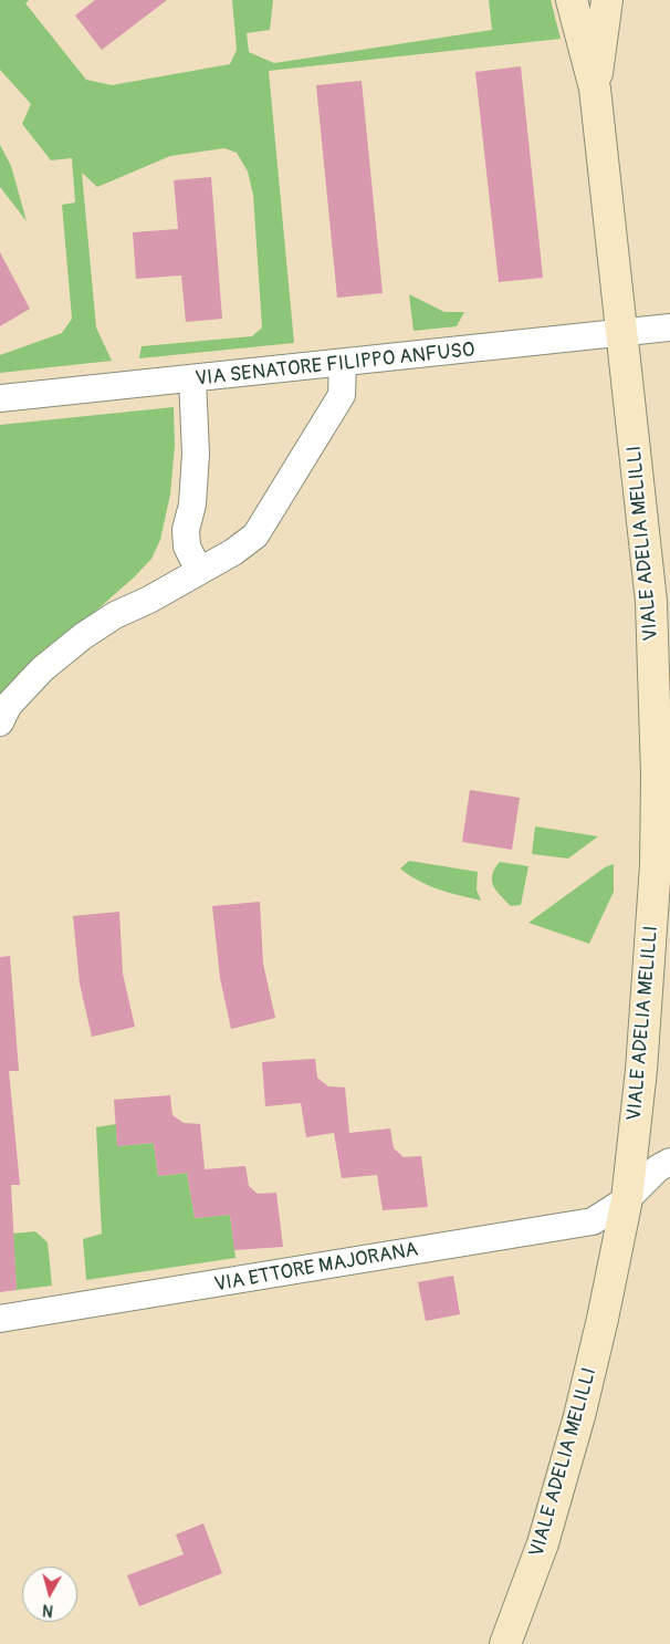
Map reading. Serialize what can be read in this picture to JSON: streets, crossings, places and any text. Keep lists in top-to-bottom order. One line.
{"streets":{"street":["VIA SENATORE FILIPPO ANFUSO","VIALE ADELIA MELILLI","VIA ETTORE MAJORANA"]},"crossings":[["VIA SENATORE FILIPPO ANFUSO","VIALE ADELIA MELILLI"],["VIALE ADELIA MELILLI","VIA ETTORE MAJORANA"]],"north":"bottom"}
